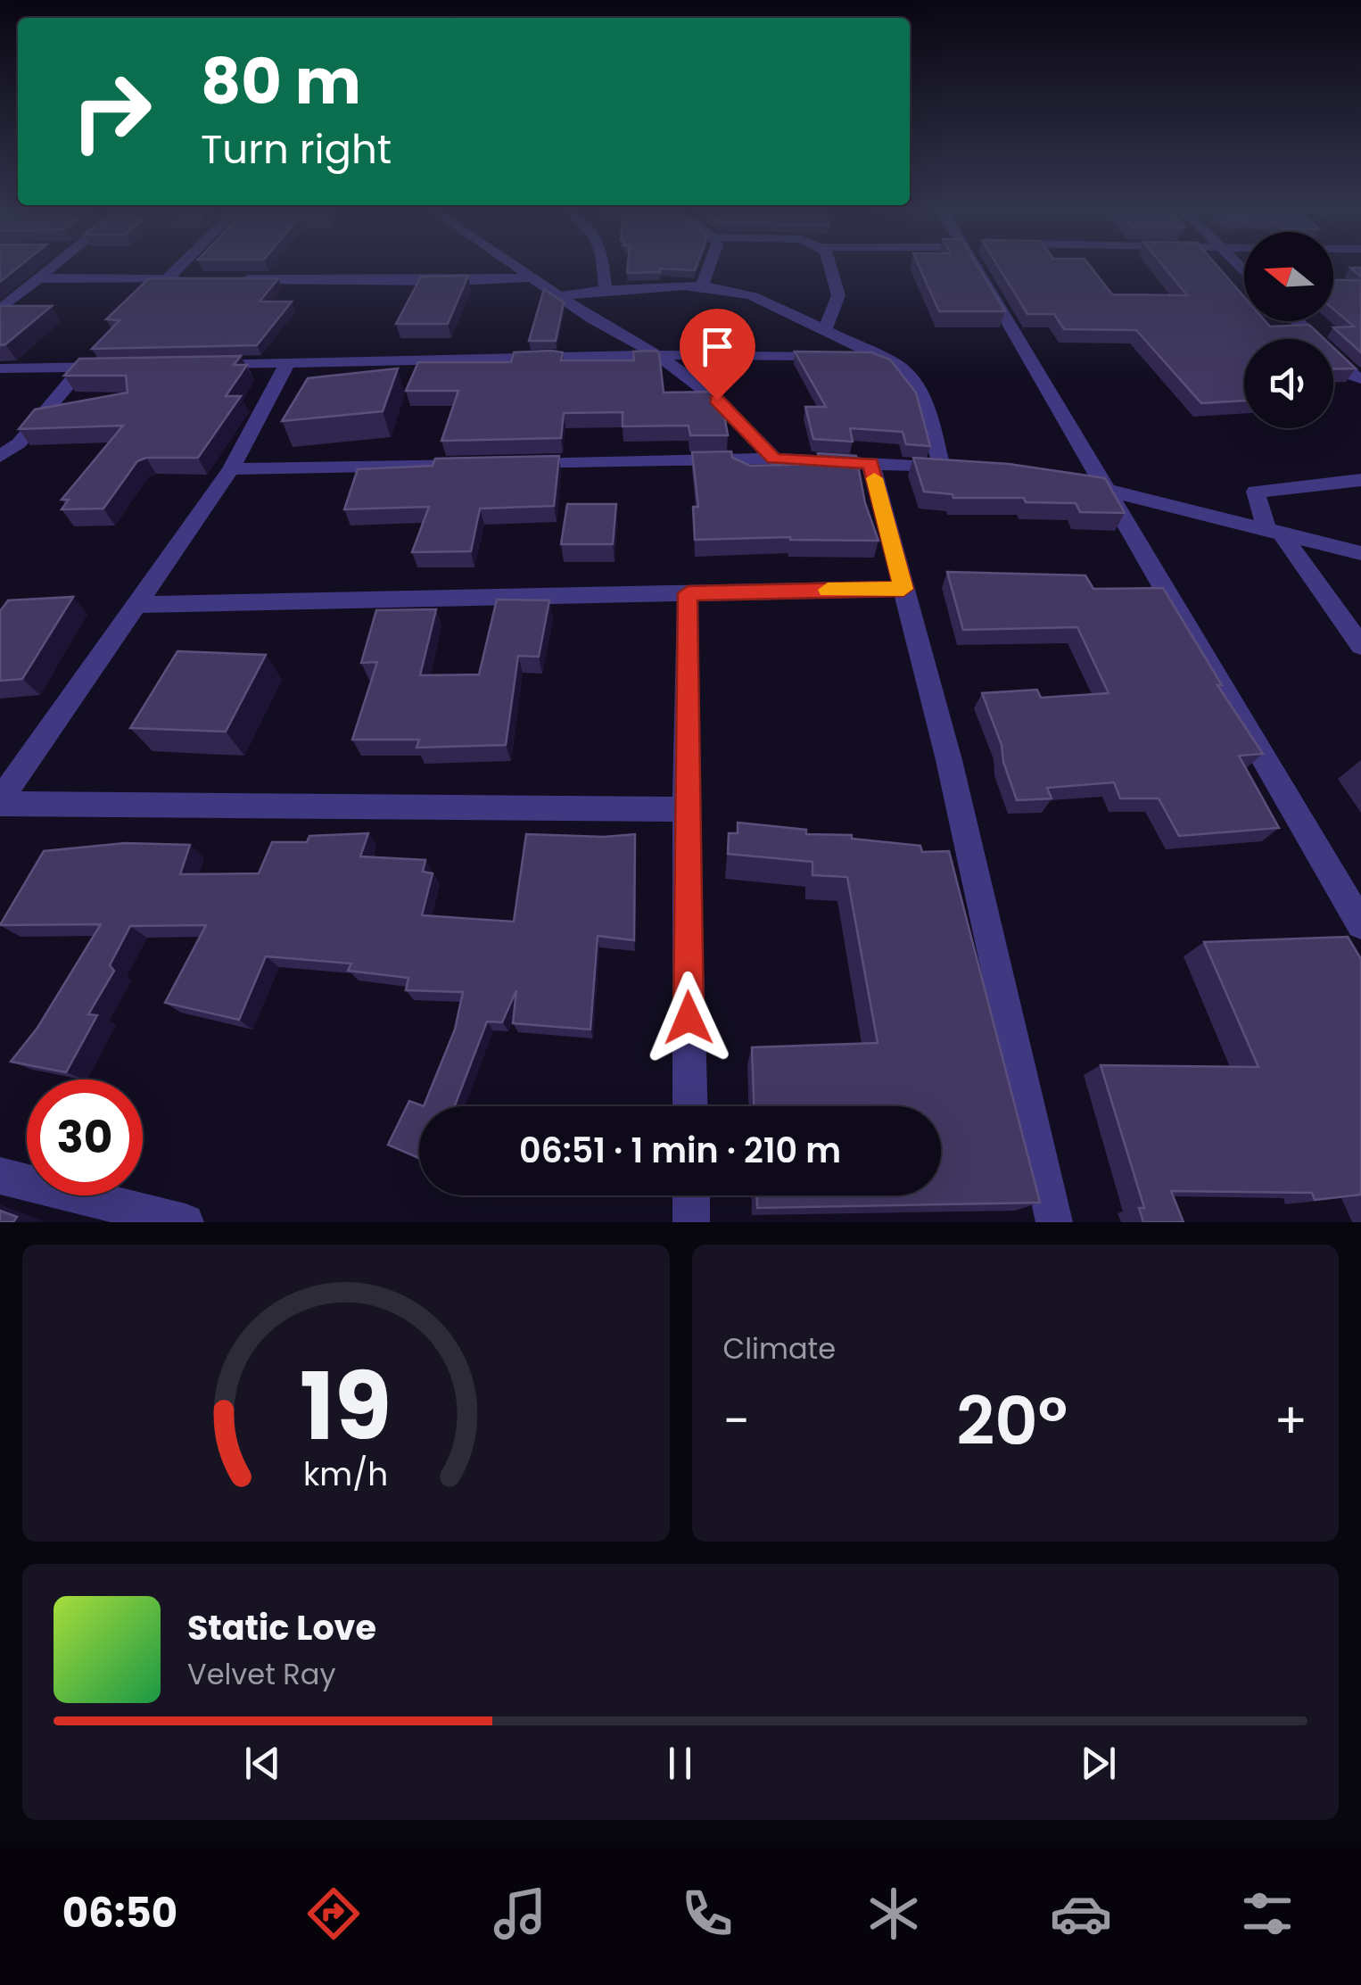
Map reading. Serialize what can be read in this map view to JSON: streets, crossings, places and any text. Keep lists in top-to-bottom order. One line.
{"north":"left","page":{"turn":["80 m","Turn right"],"limit":"30","trip":"06:51 · 1 min · 210 m","tile":"Climate","heat":["−","20°","+"],"song":["Static Love","Velvet Ray"],"tabs":"06:50","gauge":["19","km/h"]}}
